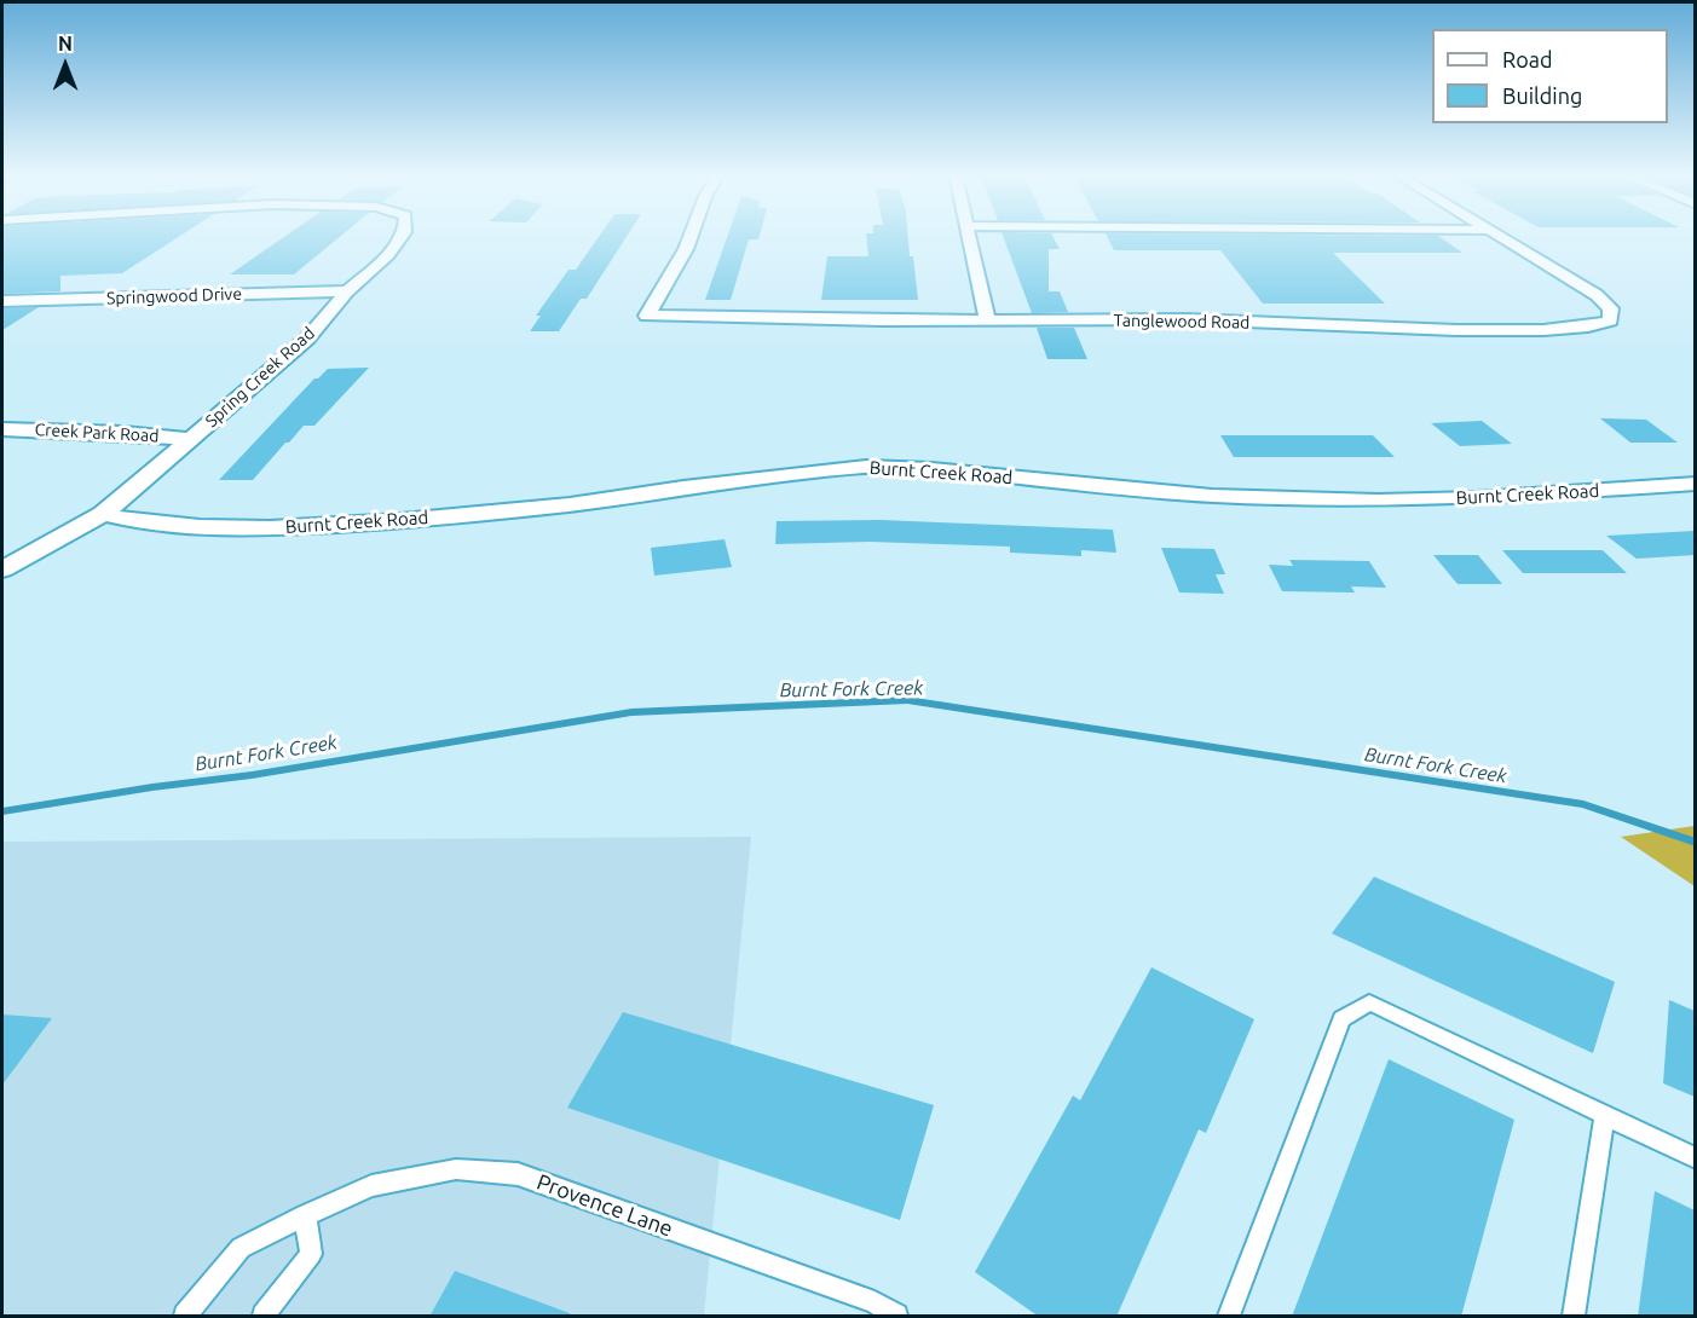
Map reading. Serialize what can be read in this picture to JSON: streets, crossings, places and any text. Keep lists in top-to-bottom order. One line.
{"streets":{"street":["Springwood Drive","Tanglewood Road","Spring Creek Road","Creek Park Road","Burnt Creek Road"],"lane":["Provence Lane"]},"crossings":[["Springwood Drive","Spring Creek Road"],["Spring Creek Road","Creek Park Road"],["Spring Creek Road","Burnt Creek Road"]],"water":["Burnt Fork Creek"],"legend":["Road","Building"],"north":"top"}
